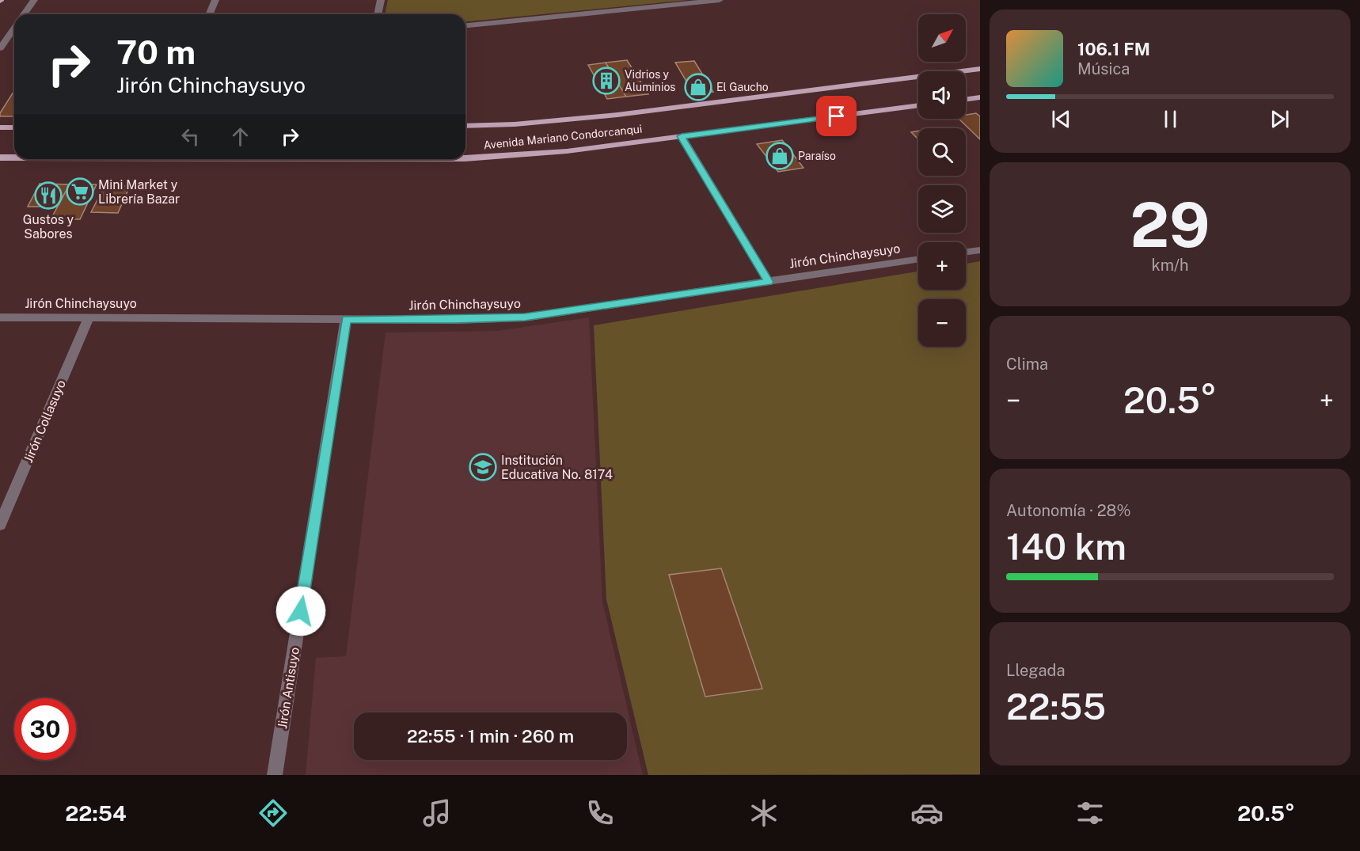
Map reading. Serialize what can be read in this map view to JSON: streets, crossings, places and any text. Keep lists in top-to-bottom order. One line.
{"streets":{"main road":["Avenida Mariano Condorcanqui"],"street":["Jirón Chinchaysuyo","Jirón Collasuyo","Jirón Antisuyo"]},"crossings":[["Jirón Chinchaysuyo","Jirón Collasuyo"],["Jirón Chinchaysuyo","Jirón Antisuyo"]],"places":{"building":["Vidrios y Aluminios"],"shop":["El Gaucho","Paraíso"],"supermarket":["Mini Market y Librería Bazar"],"restaurant":["Gustos y Sabores"],"school or university":["Institución Educativa No. 8174"]},"north":"top right","page":{"map_buttons":["+","−"],"turn":["70 m","Jirón Chinchaysuyo"],"song":["106.1 FM","Música"],"tile":[["29","km/h"],"Clima",["Autonomía · 28%","140 km"],["Llegada","22:55"]],"heat":["−","20.5°","+"],"limit":"30","trip":"22:55 · 1 min · 260 m","tabs":["22:54","20.5°"]}}
